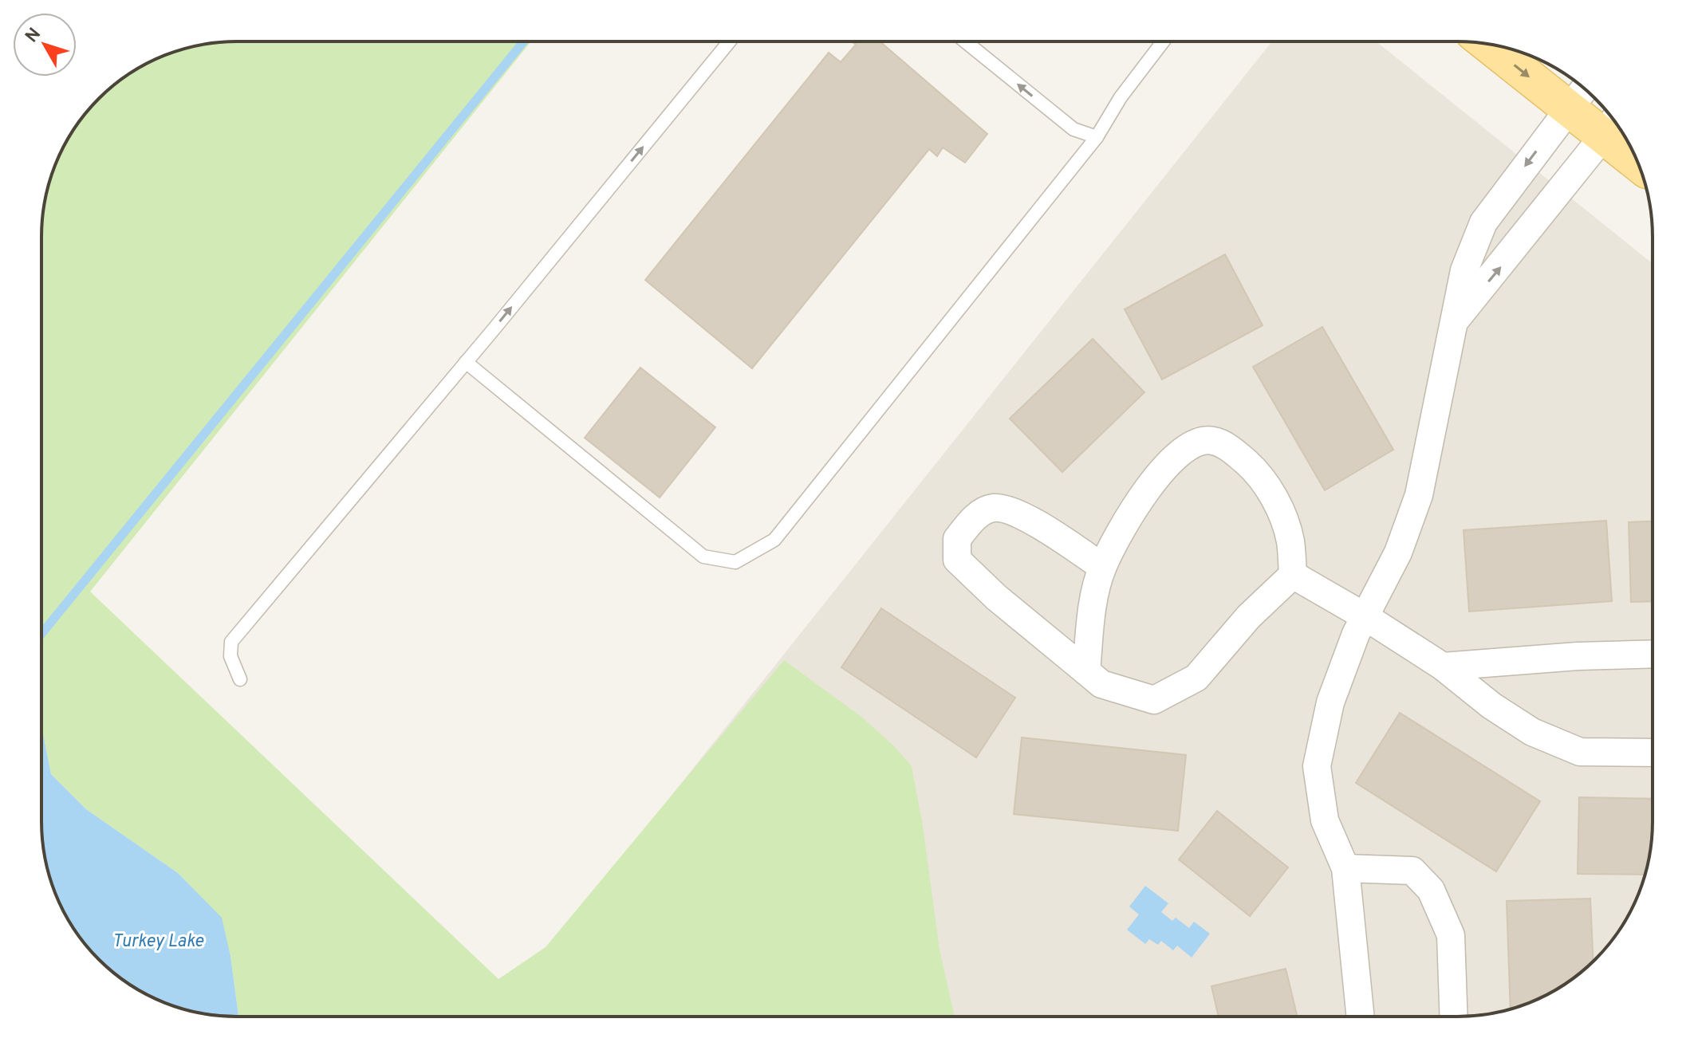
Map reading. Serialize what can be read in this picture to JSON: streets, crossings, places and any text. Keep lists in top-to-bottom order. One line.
{"water":["Turkey Lake"],"north":"top left"}
